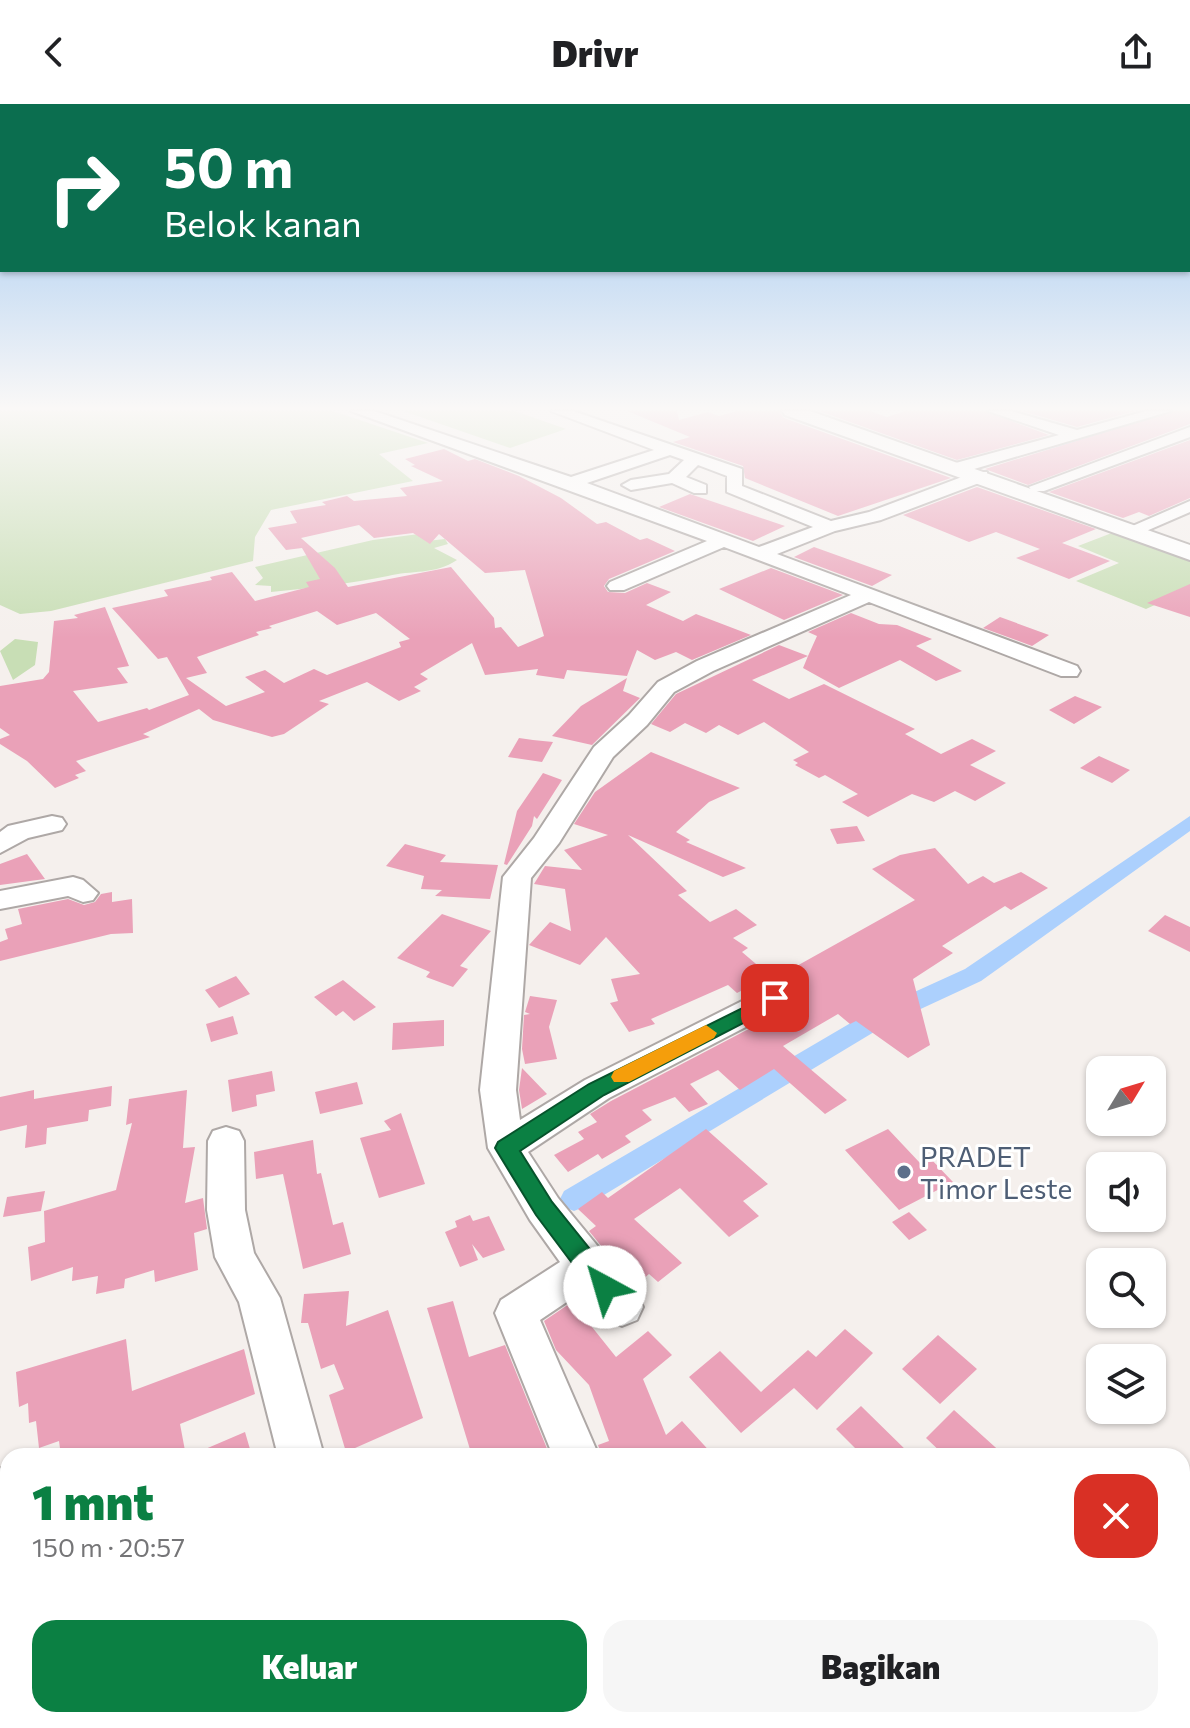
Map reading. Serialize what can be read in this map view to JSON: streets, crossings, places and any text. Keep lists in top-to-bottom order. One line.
{"places":["PRADET Timor Leste"],"north":"top right","page":{"header":"Drivr","turn":["50 m","Belok kanan"],"heading":["1 mnt","150 m · 20:57"],"buttons":["Keluar","Bagikan"]}}
